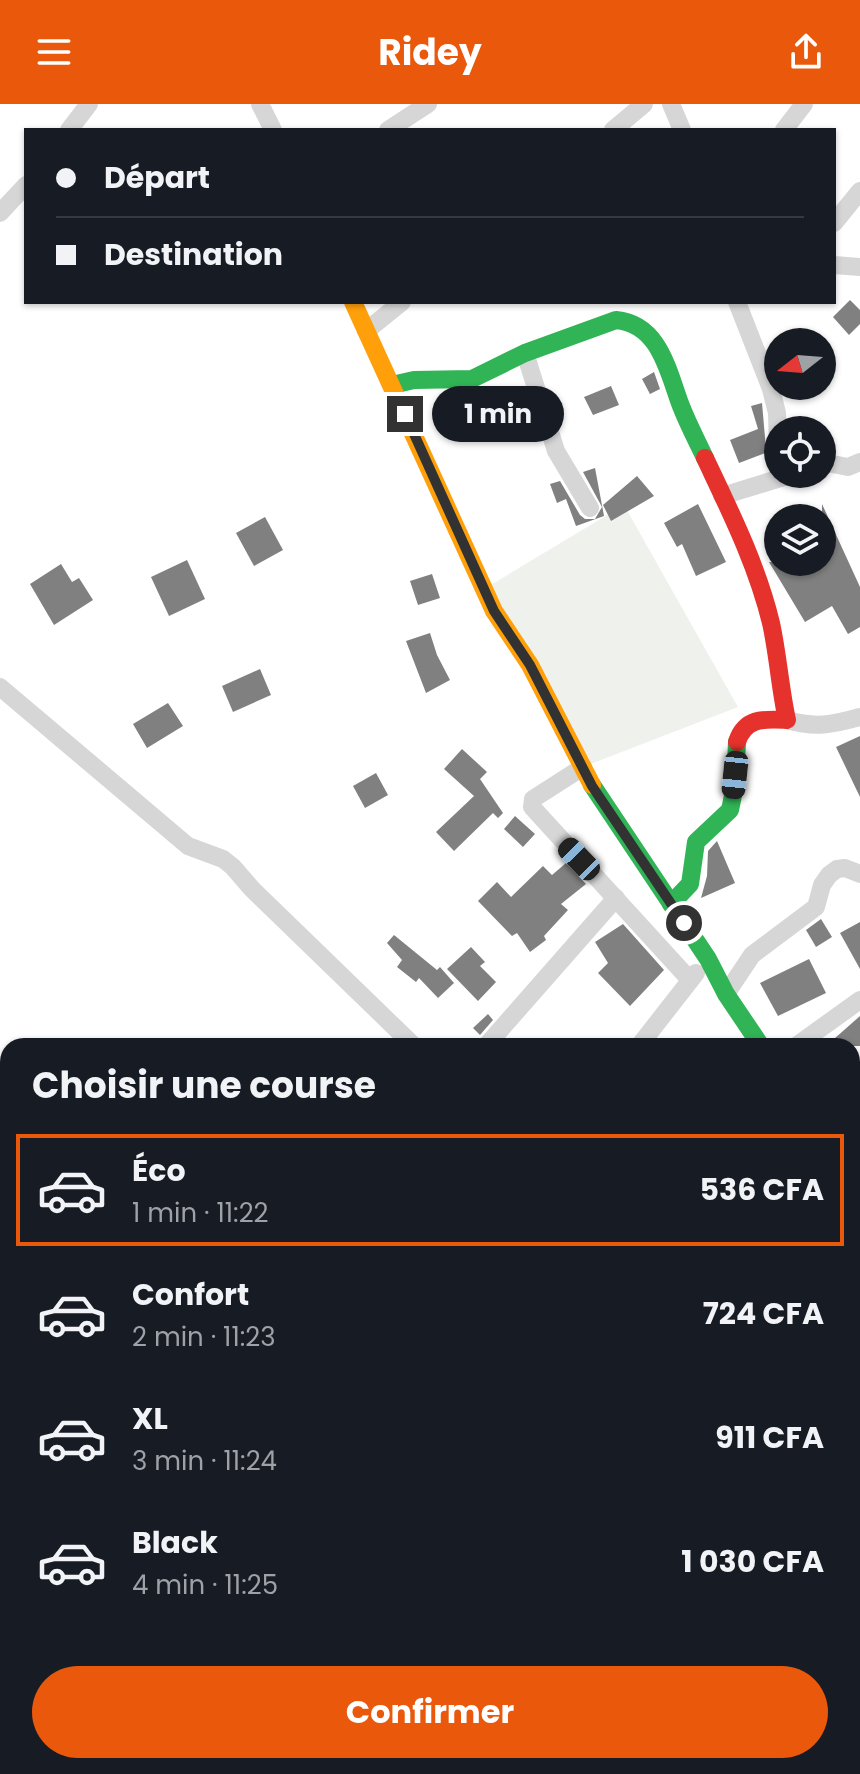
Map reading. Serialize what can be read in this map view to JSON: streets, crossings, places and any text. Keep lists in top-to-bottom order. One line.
{"north":"left","page":{"header":"Ridey","banner":["Départ","Destination"],"bubble":"1 min","heading":"Choisir une course","list":[{"name":"Éco","note":"1 min · 11:22","value":"536 CFA"},{"name":"Confort","note":"2 min · 11:23","value":"724 CFA"},{"name":"XL","note":"3 min · 11:24","value":"911 CFA"},{"name":"Black","note":"4 min · 11:25","value":"1 030 CFA"}],"buttons":"Confirmer"}}
